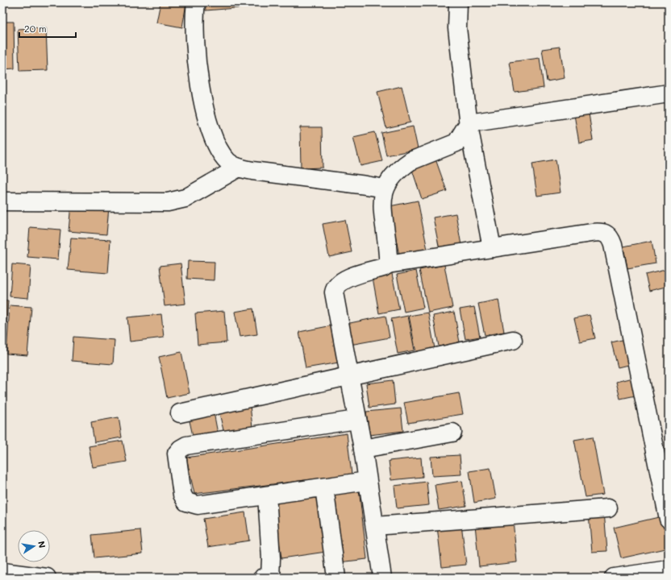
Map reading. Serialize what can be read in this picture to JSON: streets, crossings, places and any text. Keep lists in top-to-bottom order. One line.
{"scale_bar":"20 m","north":"right"}
